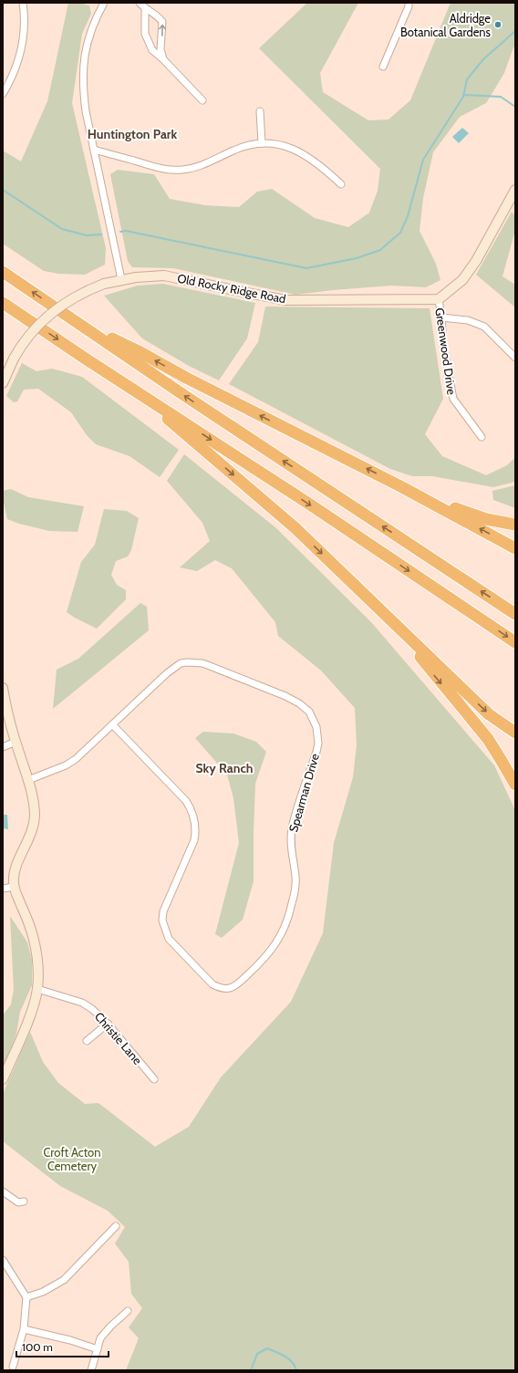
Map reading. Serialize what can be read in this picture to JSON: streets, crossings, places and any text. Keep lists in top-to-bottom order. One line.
{"streets":{"street":["Old Rocky Ridge Road","Greenwood Drive","Spearman Drive","Christie Lane"]},"crossings":[["Old Rocky Ridge Road","Greenwood Drive"]],"districts":["Huntington Park","Sky Ranch"],"parks":["Croft Acton Cemetery"],"places":["Aldridge Botanical Gardens"],"scale_bar":"100 m"}
